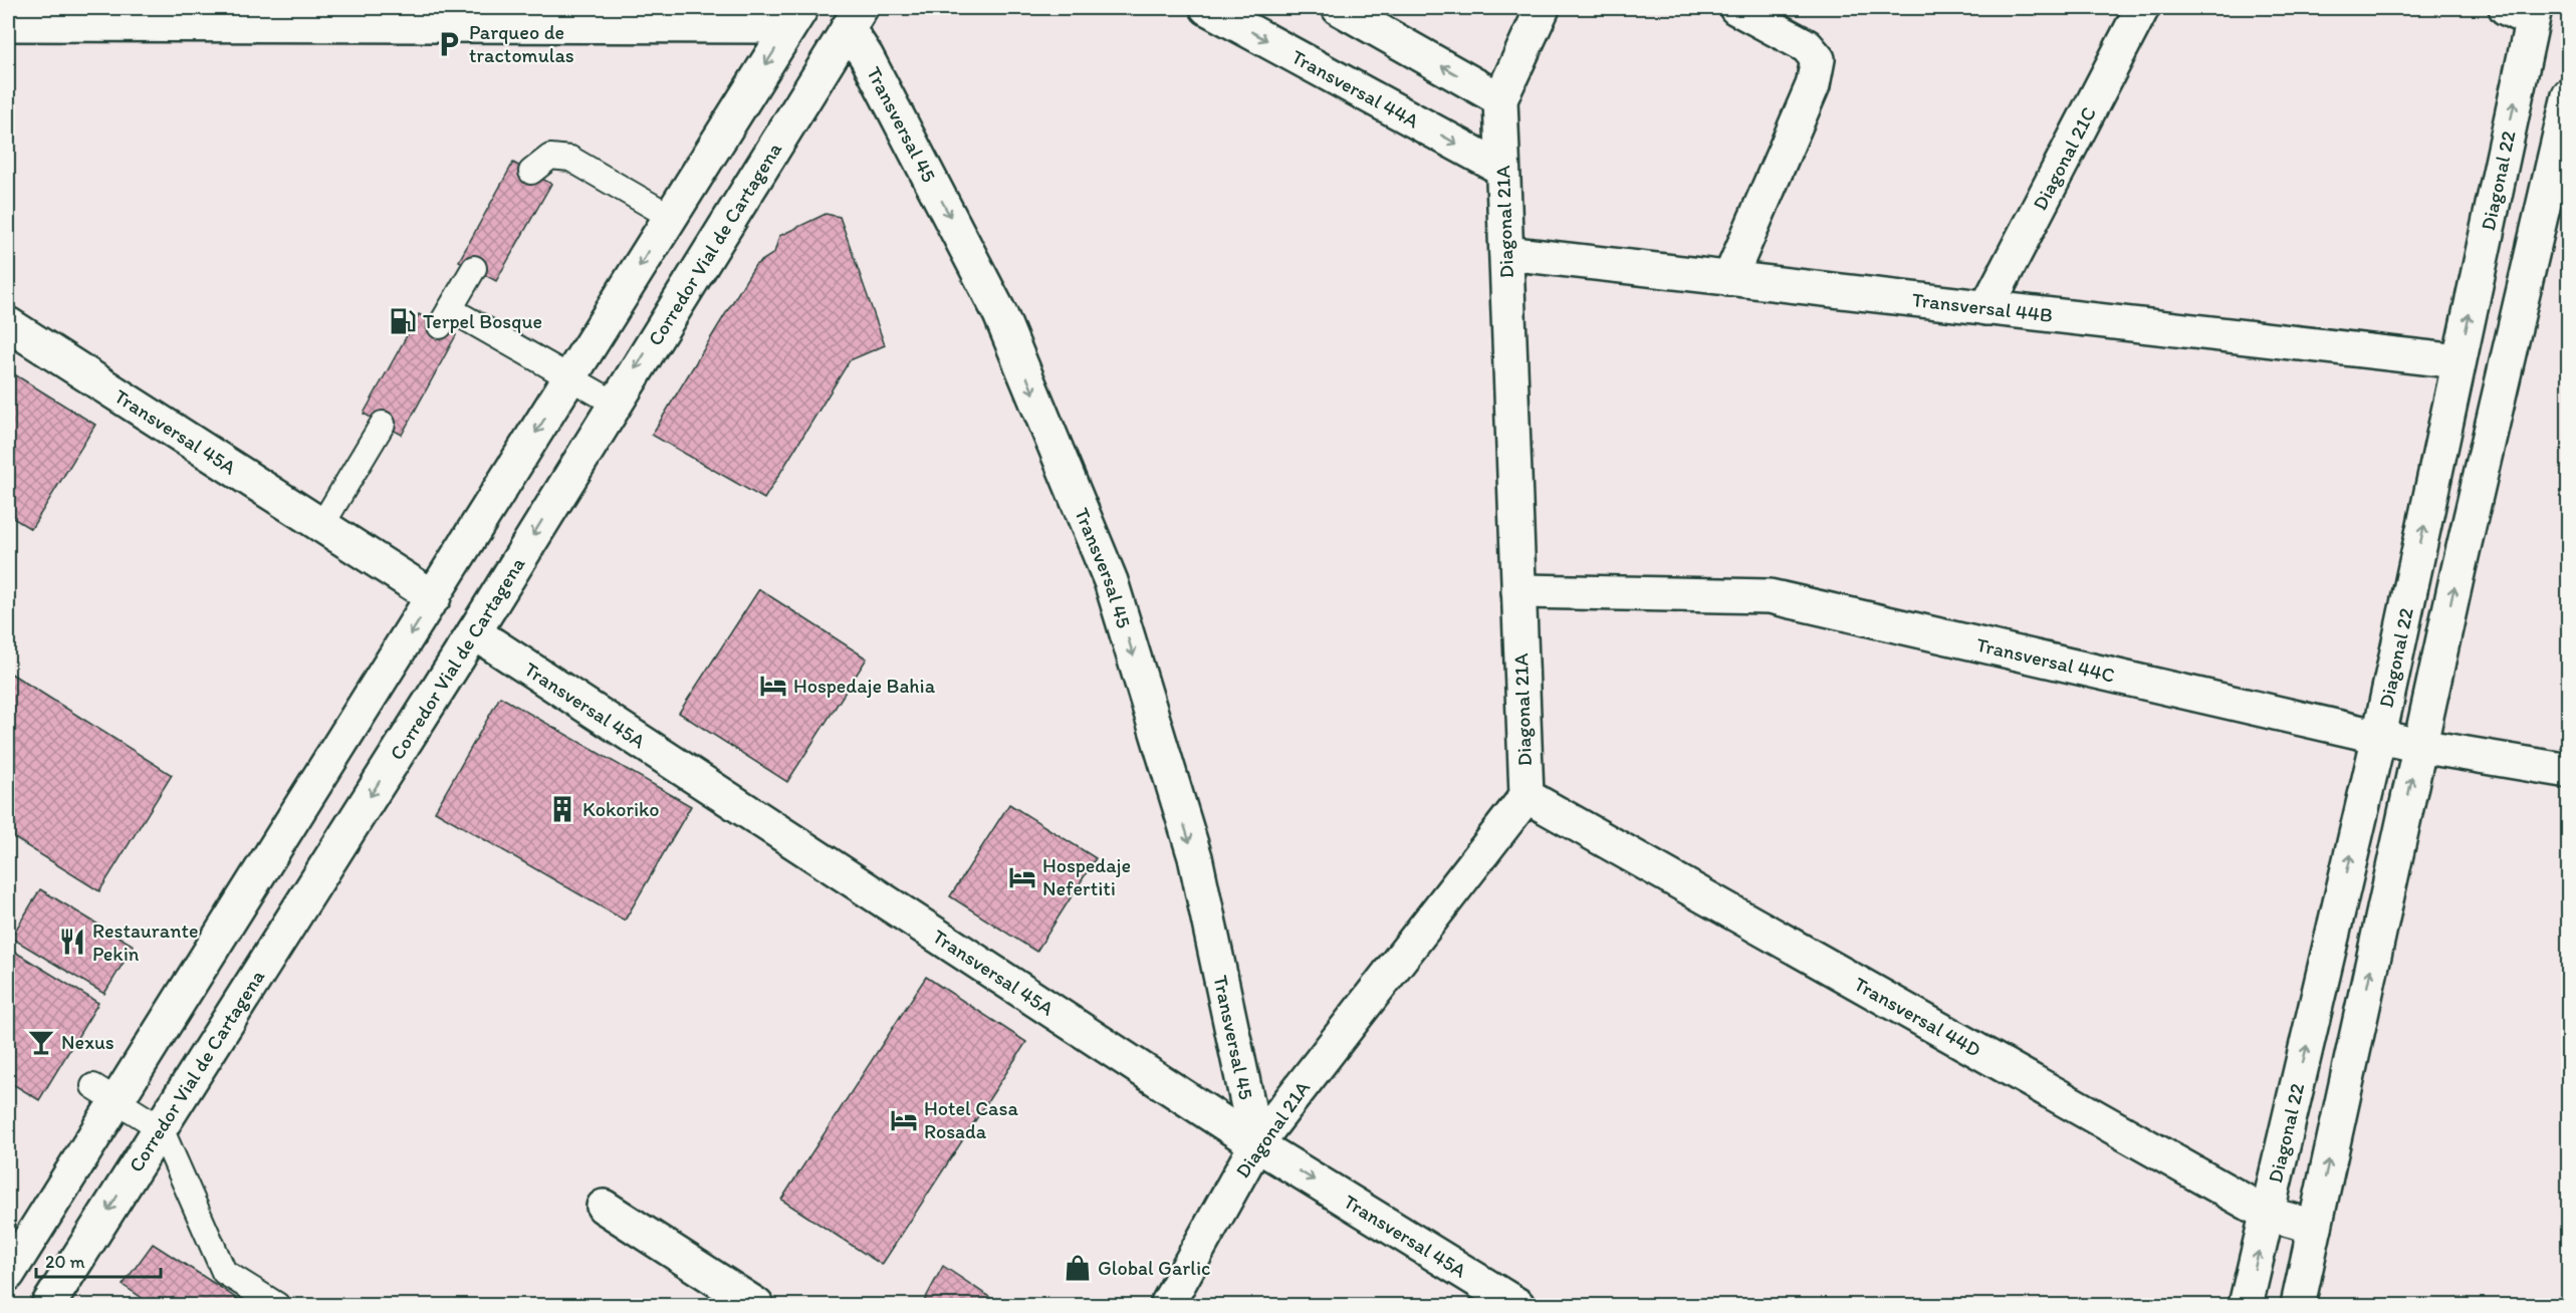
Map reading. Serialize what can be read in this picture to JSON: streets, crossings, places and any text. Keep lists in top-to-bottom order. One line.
{"streets":{"street":["Transversal 44A","Transversal 45","Diagonal 21C","Diagonal 22","Diagonal 21A","Corredor Vial de Cartagena","Transversal 44B","Transversal 45A","Transversal 44C","Transversal 44D"]},"crossings":[["Transversal 44A","Diagonal 21A"],["Transversal 45","Diagonal 21A"],["Transversal 45","Corredor Vial de Cartagena"],["Transversal 45","Transversal 45A"],["Diagonal 21C","Transversal 44B"],["Diagonal 22","Transversal 44B"],["Diagonal 22","Transversal 44C"],["Diagonal 22","Transversal 44D"],["Diagonal 21A","Transversal 44B"],["Diagonal 21A","Transversal 45A"],["Diagonal 21A","Transversal 44C"],["Diagonal 21A","Transversal 44D"],["Corredor Vial de Cartagena","Transversal 45A"]],"one_way":["Transversal 45","Diagonal 22"],"places":{"parking":["Parqueo de tractomulas"],"fuel station":["Terpel Bosque"],"hotel":["Hospedaje Bahia","Hospedaje Nefertiti","Hotel Casa Rosada"],"building":["Kokoriko"],"restaurant":["Restaurante Pekin"],"bar":["Nexus"],"shop":["Global Garlic"]},"scale_bar":"20 m"}
